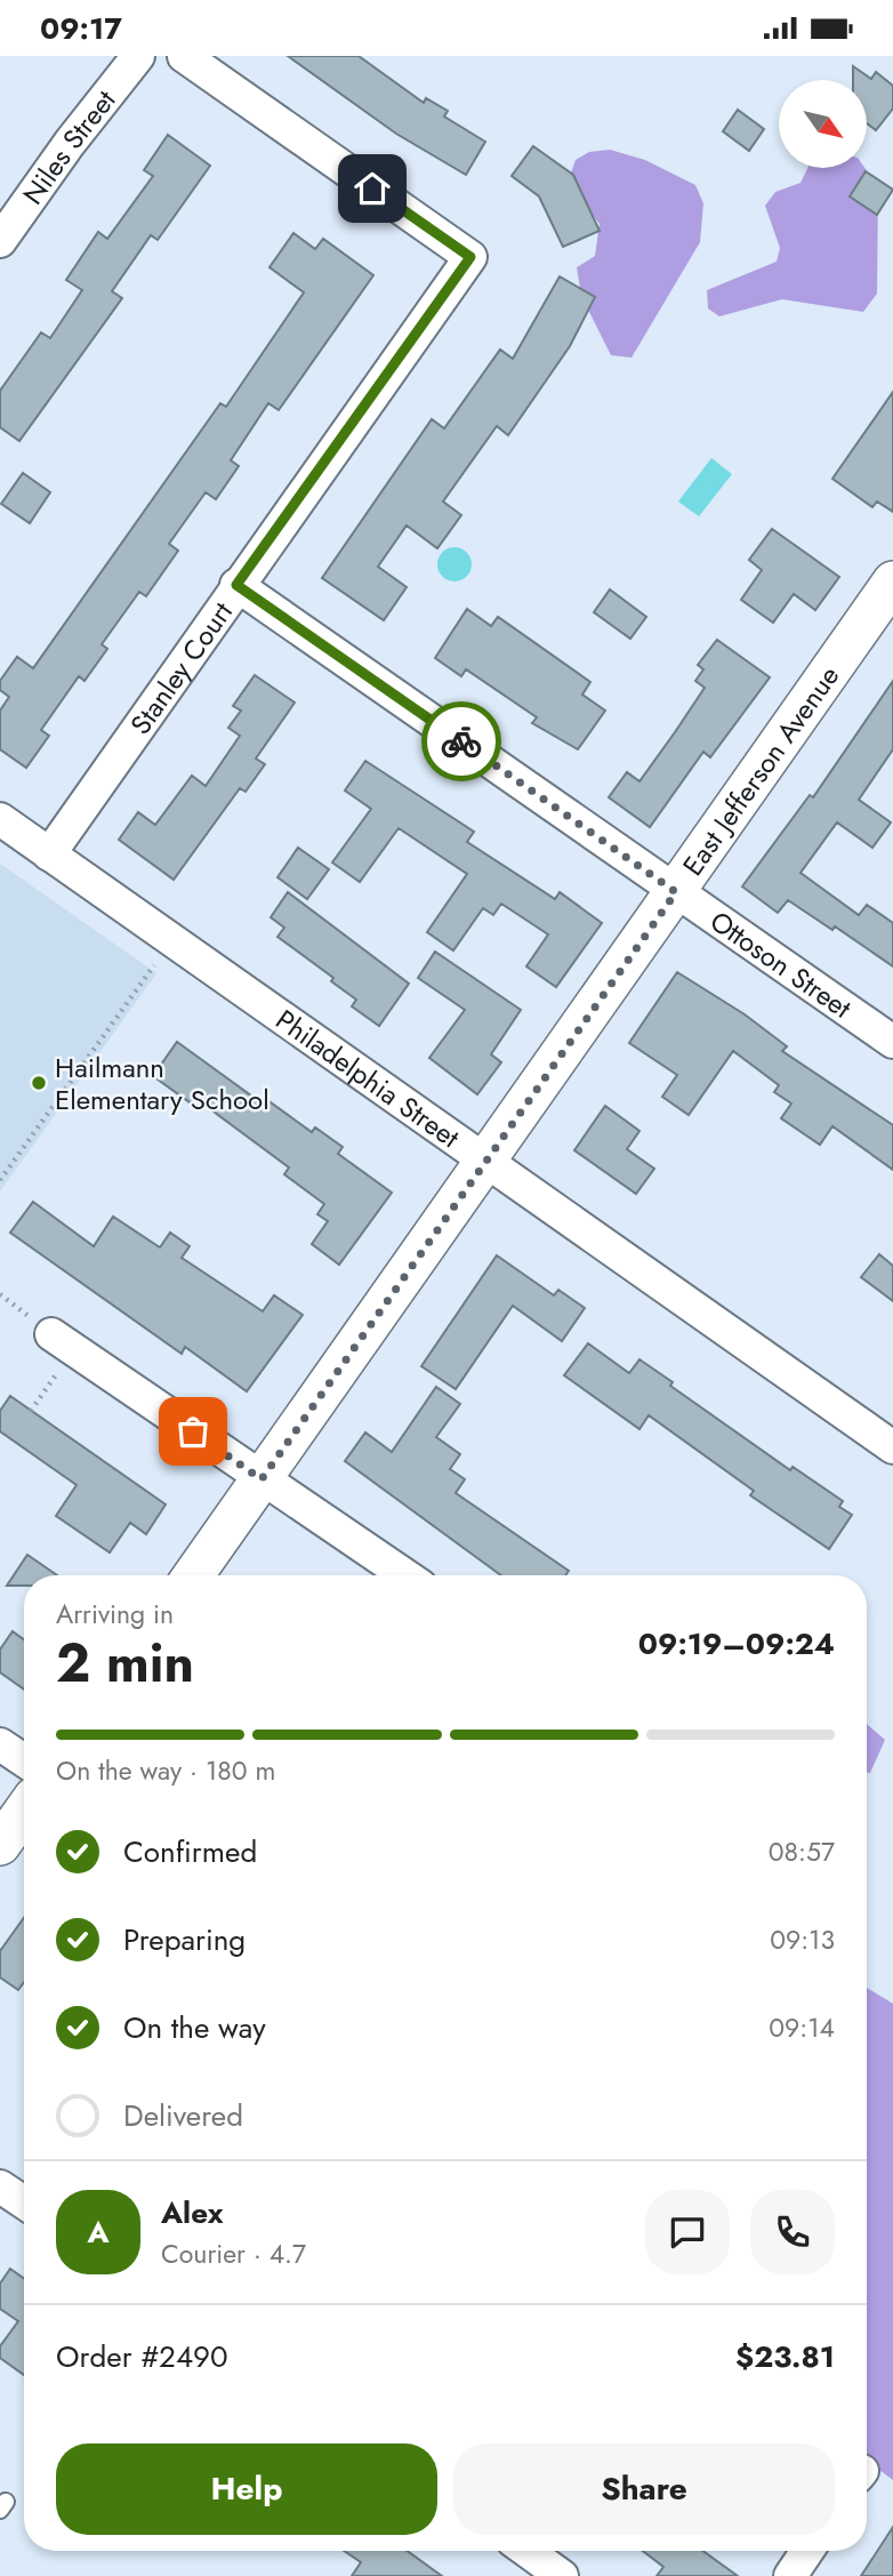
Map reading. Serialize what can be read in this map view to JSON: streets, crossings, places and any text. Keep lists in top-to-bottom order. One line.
{"streets":{"street":["Niles Street","Stanley Court","East Jefferson Avenue","Ottoson Street","Philadelphia Street"]},"crossings":[["Stanley Court","Ottoson Street"],["Stanley Court","Philadelphia Street"],["East Jefferson Avenue","Ottoson Street"],["East Jefferson Avenue","Philadelphia Street"]],"places":["Hailmann Elementary School"],"north":"bottom right","page":{"status":"09:17","heading":["2 min","Arriving in","09:19–09:24"],"panel":["Alex","Courier · 4.7","Order #2490","$23.81"],"bar":"On the way · 180 m","list":[["Confirmed","08:57"],["Preparing","09:13"],["On the way","09:14"],"Delivered"],"round":"A","buttons":["Help","Share"]}}
